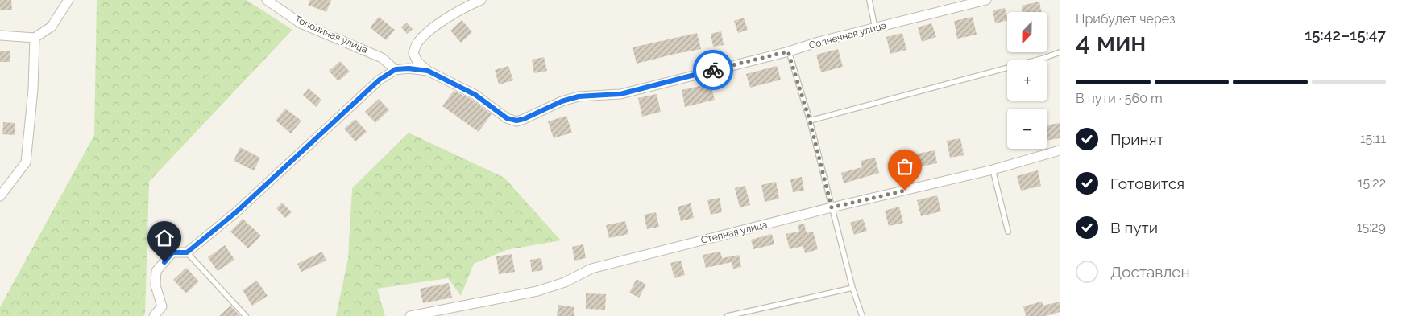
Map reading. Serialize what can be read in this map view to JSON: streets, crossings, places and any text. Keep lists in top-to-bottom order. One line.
{"streets":{"street":["Тополиная улица","Солнечная улица","Степная улица"]},"crossings":[["Тополиная улица","Солнечная улица"]],"north":"bottom","page":{"heading":["4 мин","Прибудет через","15:42–15:47"],"map_buttons":["+","−"],"bar":"В пути · 560 m","list":[["Принят","15:11"],["Готовится","15:22"],["В пути","15:29"],"Доставлен"]}}
